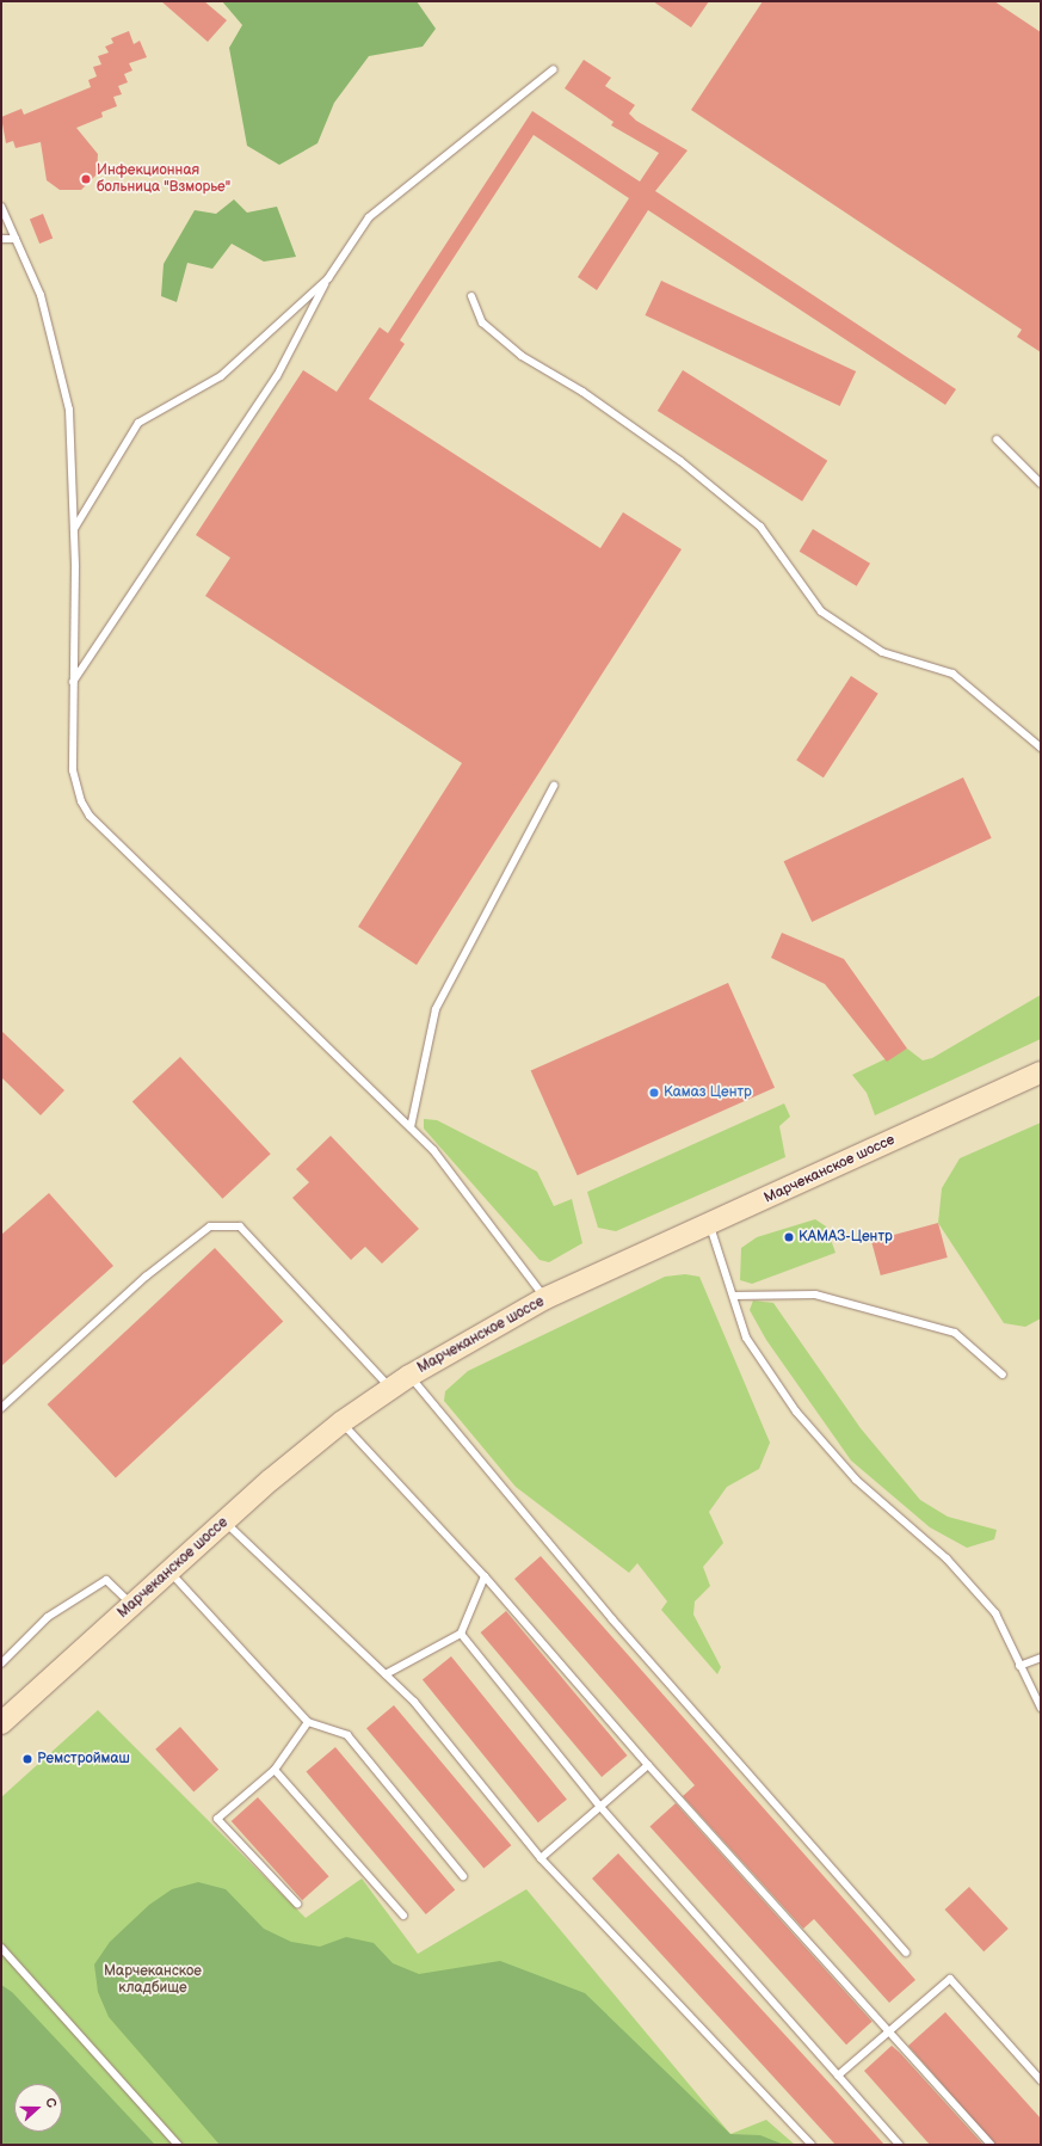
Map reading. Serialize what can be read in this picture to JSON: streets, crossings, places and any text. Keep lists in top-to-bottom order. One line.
{"streets":{"street":["Марчеканское шоссе"]},"parks":["Марчеканское кладбище"],"places":["Инфекционная больница \"Взморье\"","Камаз Центр","КАМАЗ-Центр","Ремстроймаш"],"north":"right"}
